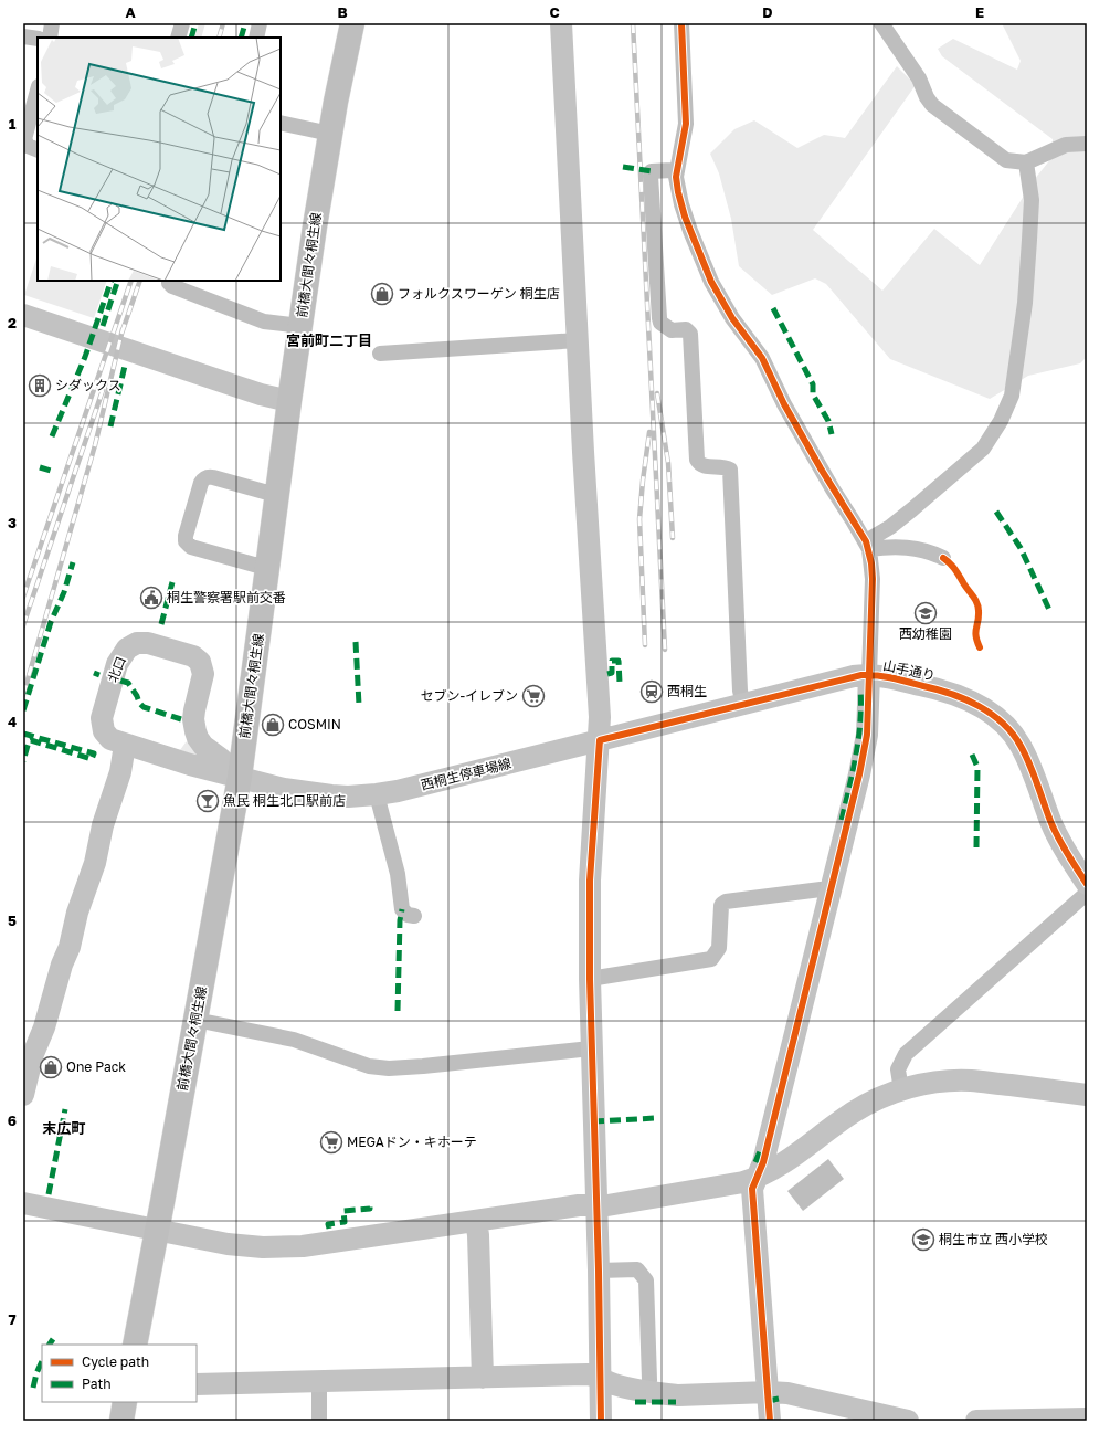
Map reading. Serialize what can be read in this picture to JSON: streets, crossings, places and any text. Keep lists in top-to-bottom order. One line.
{"streets":{"main road":["前橋大間々桐生線"],"street":["北口","山手通り","西桐生停車場線"]},"crossings":[["前橋大間々桐生線","北口"],["前橋大間々桐生線","西桐生停車場線"],["北口","西桐生停車場線"],["山手通り","西桐生停車場線"]],"districts":["宮前町二丁目","末広町"],"places":{"shop":["フォルクスワーゲン 桐生店","COSMIN","One Pack"],"building":["シダックス"],"public building":["桐生警察署駅前交番"],"school or university":["西幼稚園","桐生市立 西小学校"],"station":["西桐生"],"supermarket":["セブン-イレブン","MEGAドン・キホーテ"],"bar":["魚民 桐生北口駅前店"]},"legend":["Cycle path","Path"],"grid":{"columns":["A","B","C","D","E"],"rows":["1","2","3","4","5","6","7"]}}
